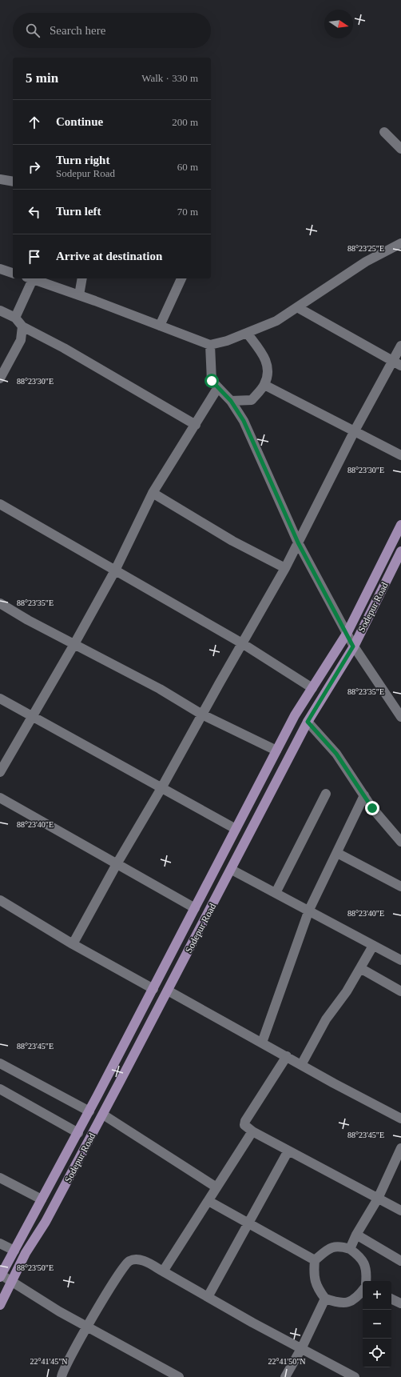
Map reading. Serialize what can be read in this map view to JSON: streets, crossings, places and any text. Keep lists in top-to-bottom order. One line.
{"streets":{"main road":["Sodepur Road"]},"north":"right","page":{"search":"Search here","heading":["5 min","Walk · 330 m"],"list":[["Continue","200 m"],["Turn right","Sodepur Road","60 m"],["Turn left","70 m"],"Arrive at destination"],"map_buttons":["+","−"]},"coordinates":["88°23'25\"E","88°23'30\"E","88°23'35\"E","88°23'40\"E","88°23'45\"E","88°23'50\"E","22°41'45\"N","22°41'50\"N"]}
